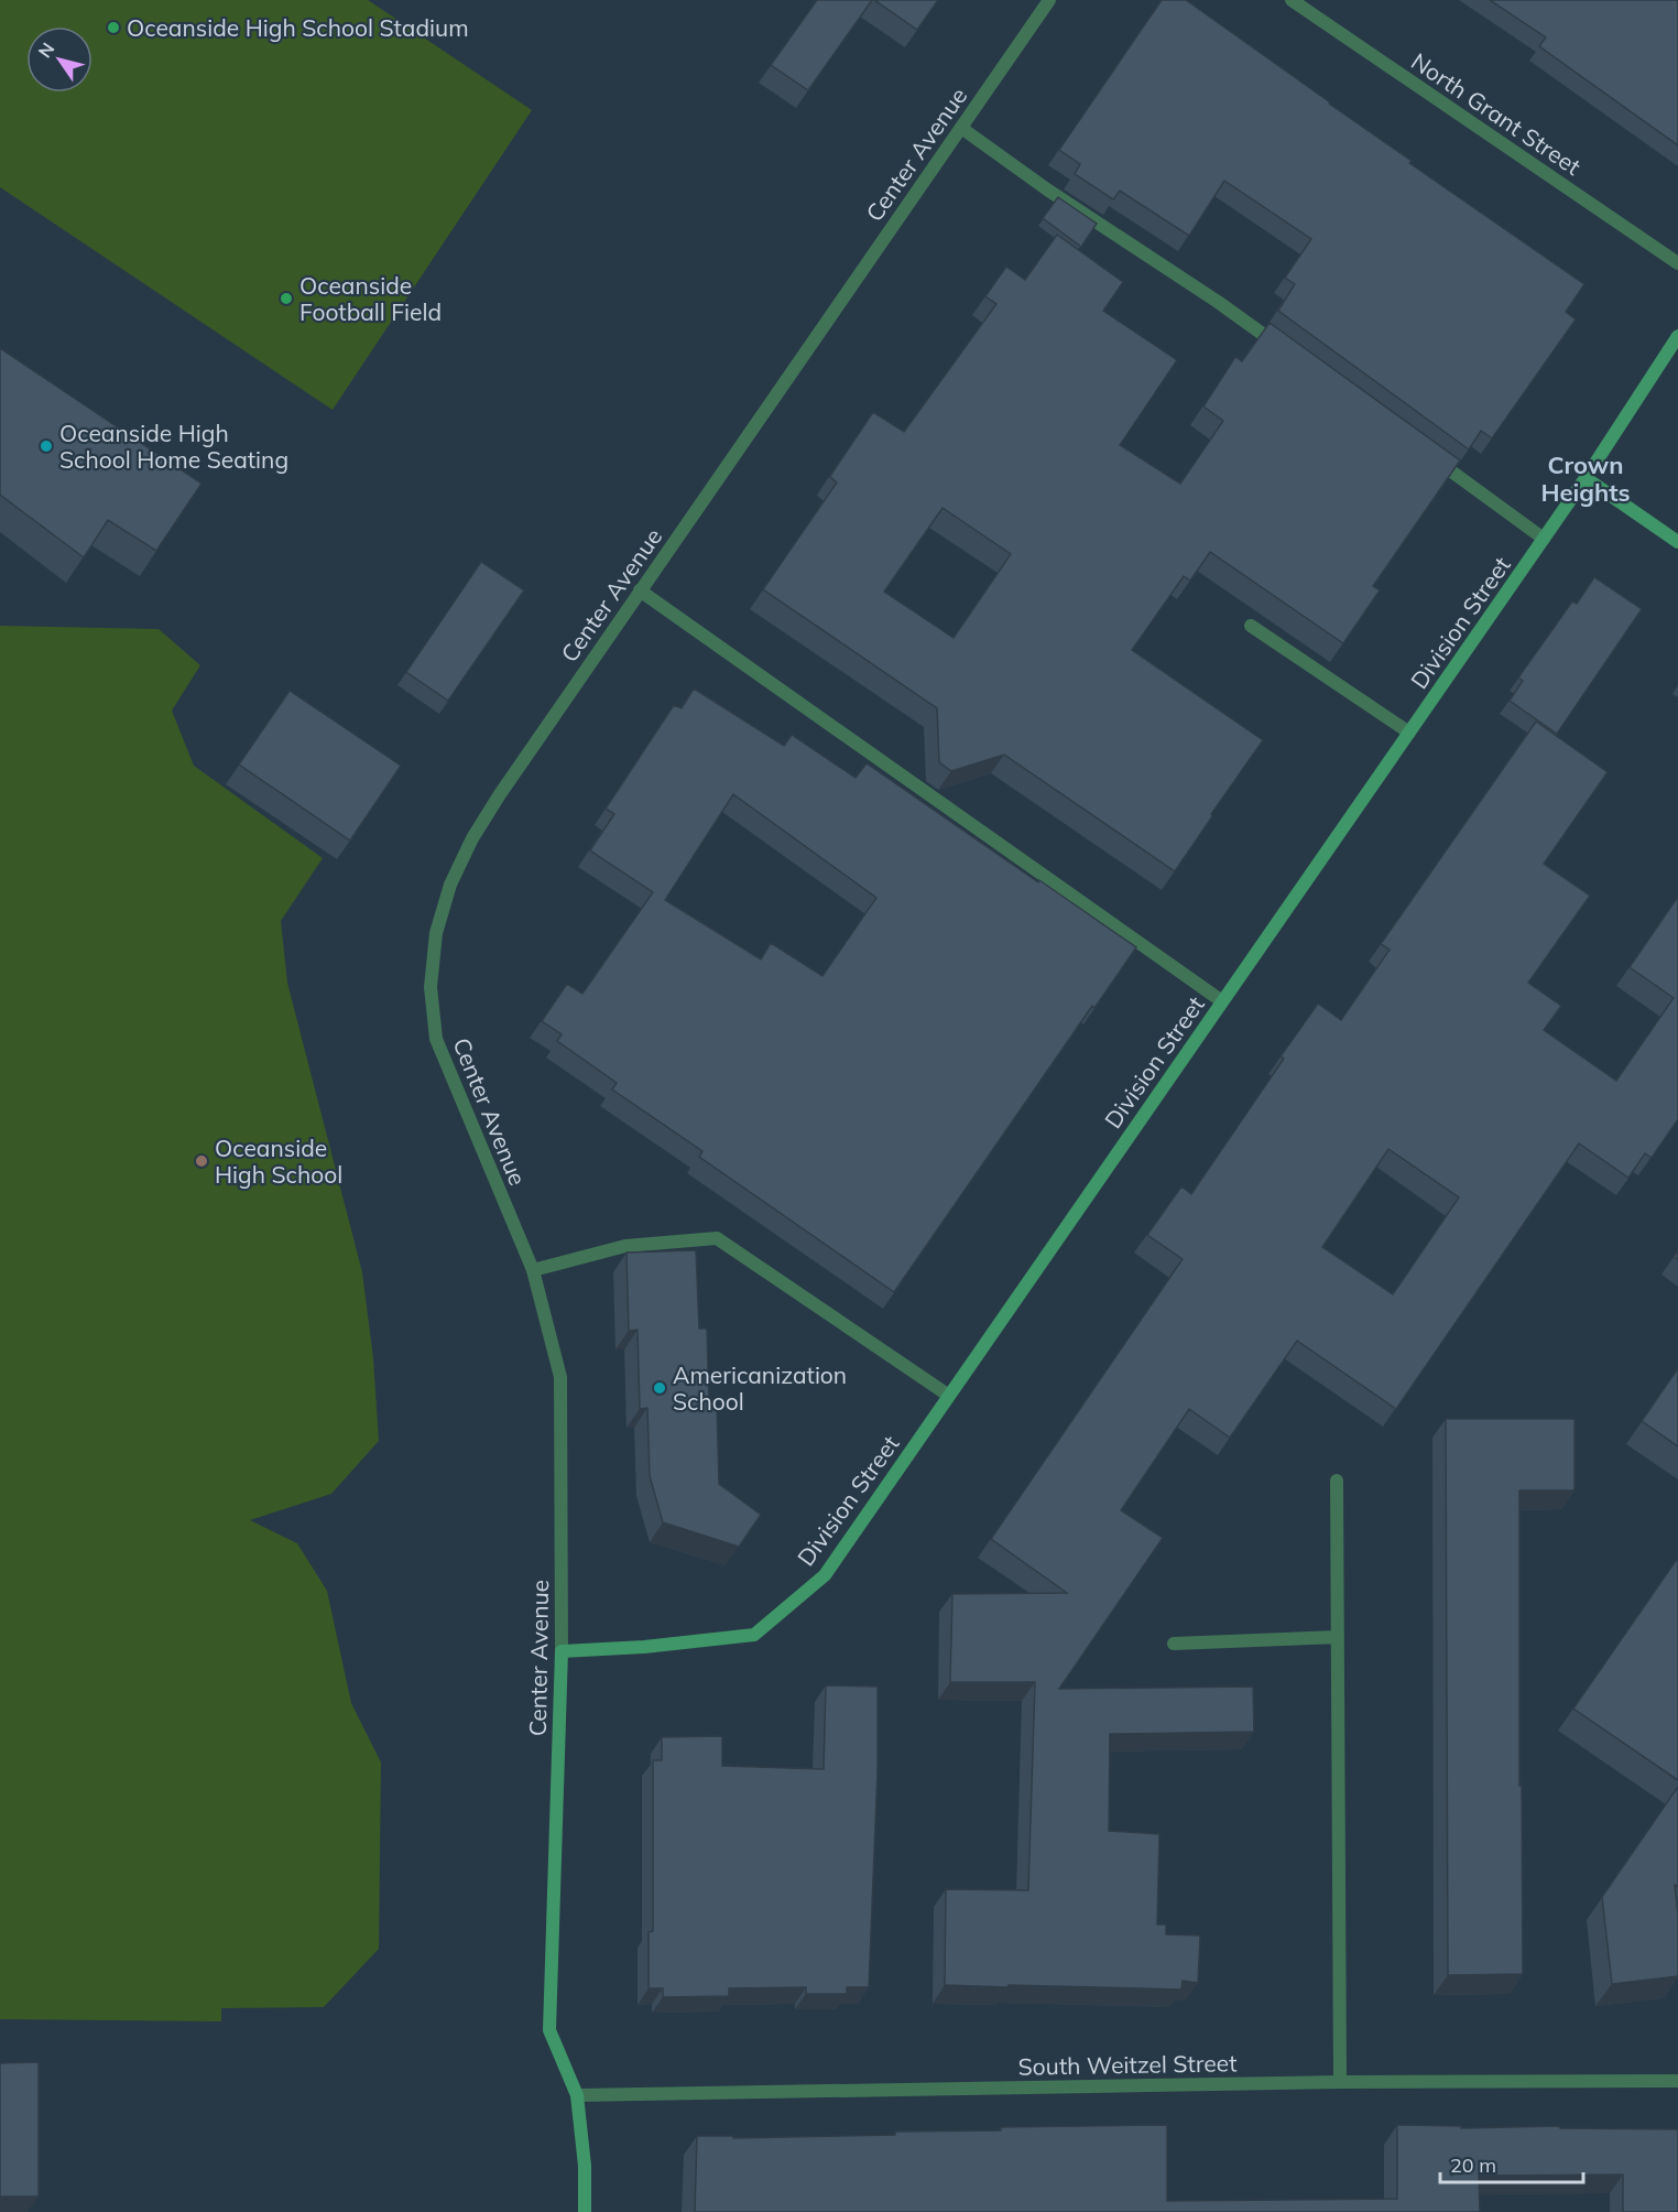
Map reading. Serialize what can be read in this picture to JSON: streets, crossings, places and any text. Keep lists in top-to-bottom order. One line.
{"streets":{"street":["North Grant Street","Center Avenue","Division Street","South Weitzel Street"]},"crossings":[["Center Avenue","Division Street"],["Center Avenue","South Weitzel Street"]],"districts":["Crown Heights"],"places":["Oceanside High School Stadium","Oceanside Football Field","Oceanside High School Home Seating","Oceanside High School","Americanization School"],"scale_bar":"20 m","north":"top left"}
